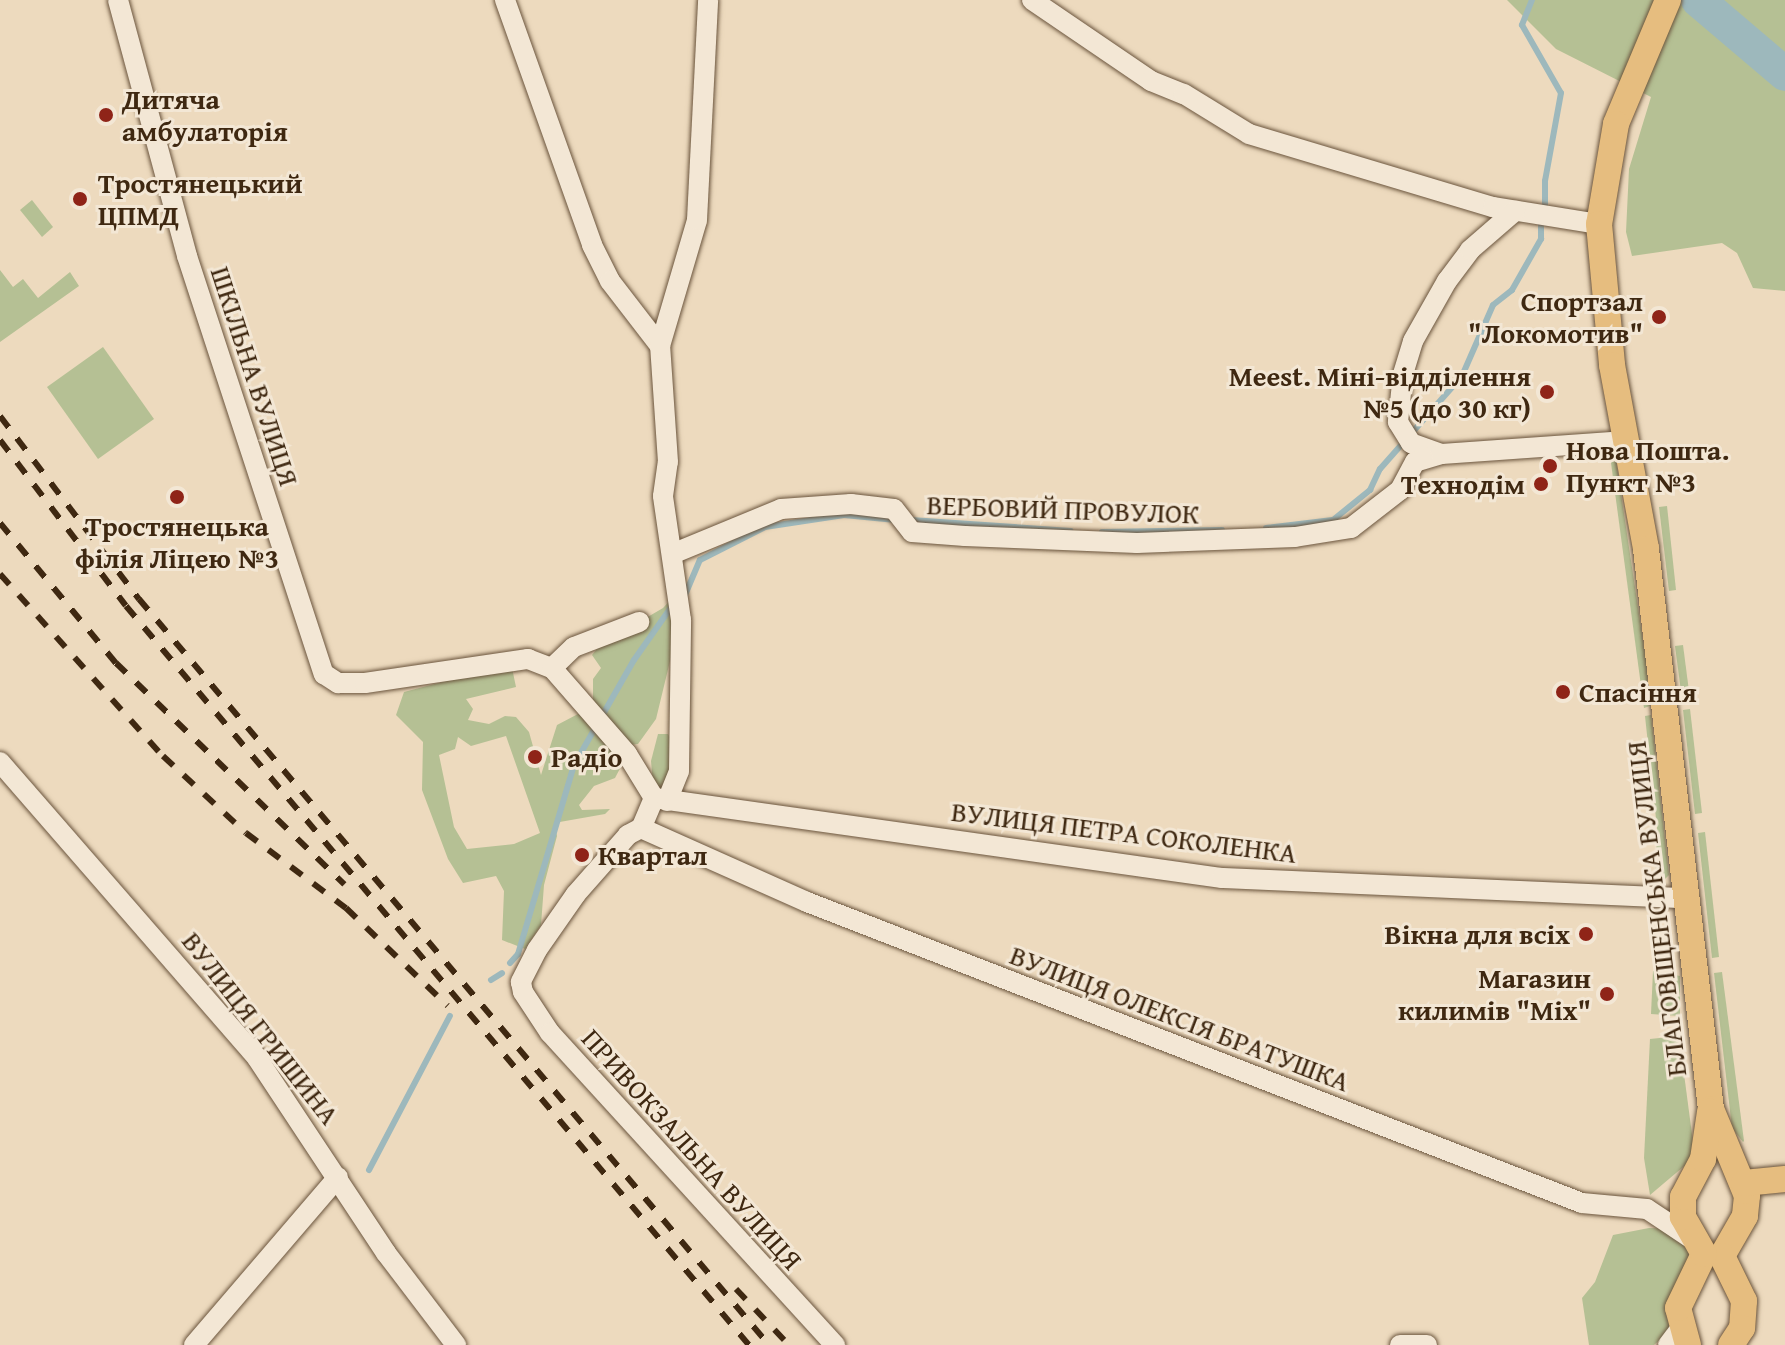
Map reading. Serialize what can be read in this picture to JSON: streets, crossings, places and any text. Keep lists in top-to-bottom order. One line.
{"streets":{"main road":["БЛАГОВІЩЕНСЬКА ВУЛИЦЯ"],"street":["ШКІЛЬНА ВУЛИЦЯ","ВЕРБОВИЙ ПРОВУЛОК","ВУЛИЦЯ ПЕТРА СОКОЛЕНКА","ВУЛИЦЯ ОЛЕКСІЯ БРАТУШКА","ВУЛИЦЯ ГРИШИНА","ПРИВОКЗАЛЬНА ВУЛИЦЯ"]},"crossings":[["ВЕРБОВИЙ ПРОВУЛОК","БЛАГОВІЩЕНСЬКА ВУЛИЦЯ"],["ВУЛИЦЯ ПЕТРА СОКОЛЕНКА","БЛАГОВІЩЕНСЬКА ВУЛИЦЯ"],["ВУЛИЦЯ ОЛЕКСІЯ БРАТУШКА","ПРИВОКЗАЛЬНА ВУЛИЦЯ"]],"places":["Дитяча амбулаторія","Тростянецький ЦПМД","Спортзал \"Локомотив\"","Meest. Міні-відділення №5 (до 30 кг)","Нова Пошта. Пункт №3","Технодім","Тростянецька філія Ліцею №3","Спасіння","Радіо","Квартал","Вікна для всіх","Магазин килимів \"Mix\""]}
